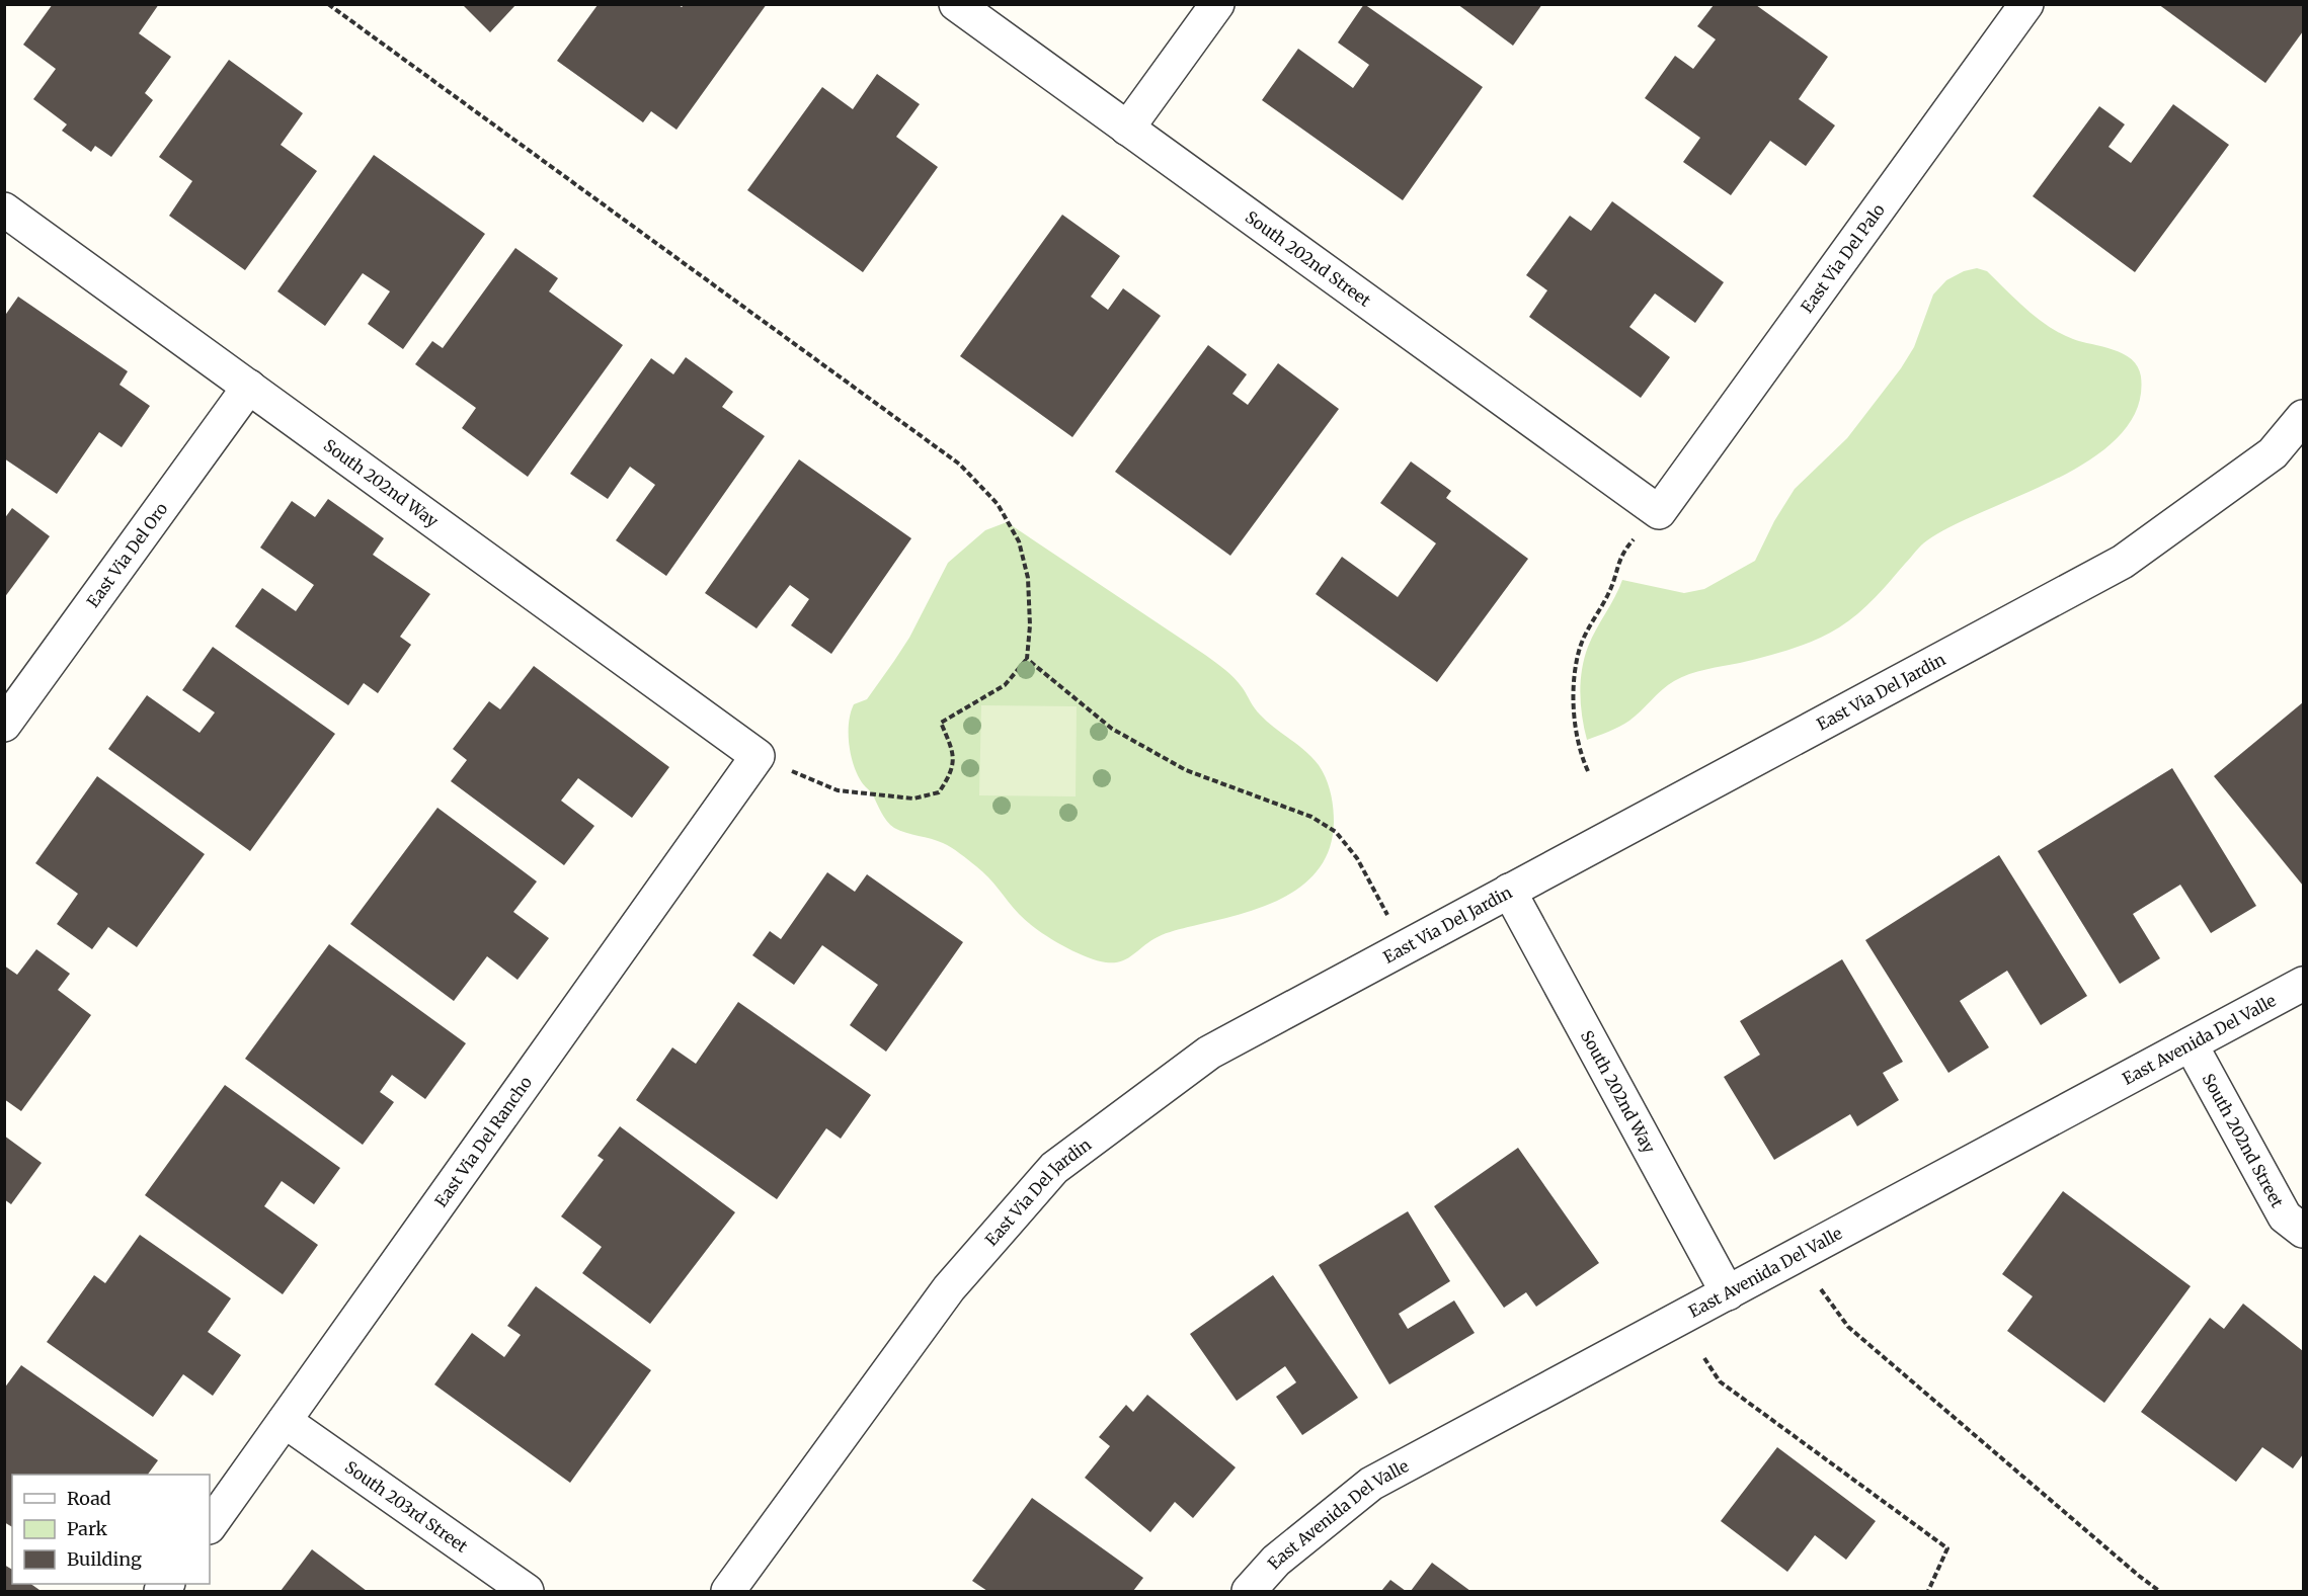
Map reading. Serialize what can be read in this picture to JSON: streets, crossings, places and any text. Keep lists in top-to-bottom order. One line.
{"streets":{"street":["South 202nd Street","East Via Del Palo","South 202nd Way","East Via Del Oro","East Via Del Jardin","East Avenida Del Valle","East Via Del Rancho","South 203rd Street"]},"crossings":[["South 202nd Street","East Via Del Palo"],["South 202nd Street","East Avenida Del Valle"],["South 202nd Way","East Via Del Oro"],["South 202nd Way","East Via Del Jardin"],["South 202nd Way","East Avenida Del Valle"],["South 202nd Way","East Via Del Rancho"],["East Via Del Rancho","South 203rd Street"]],"legend":["Road","Park","Building"]}
